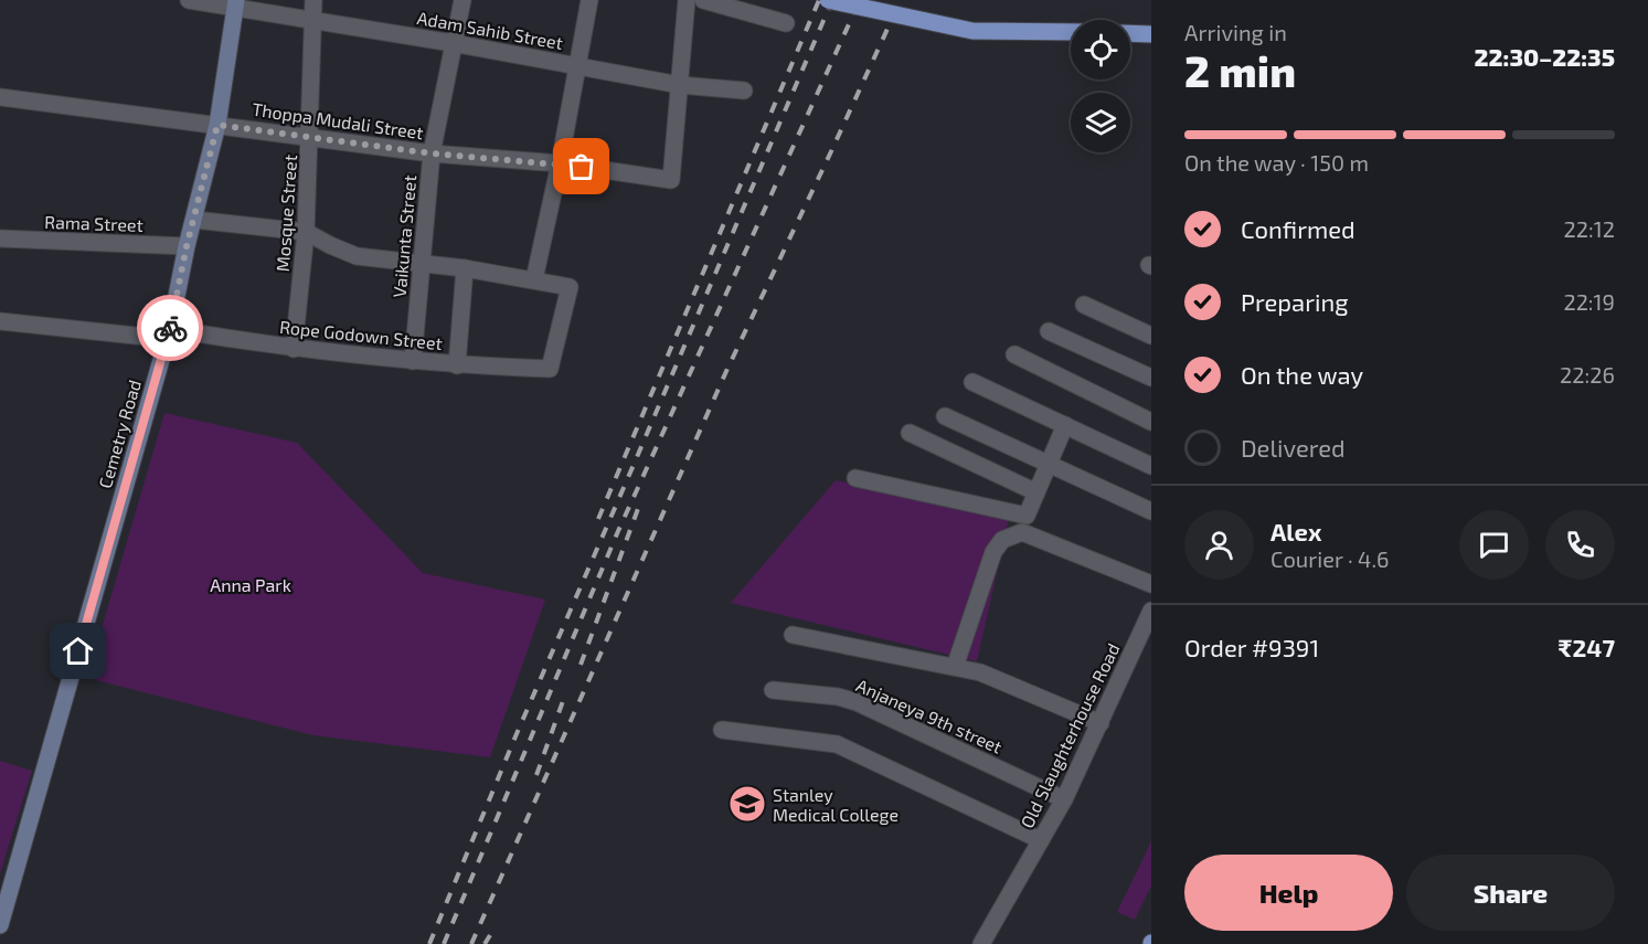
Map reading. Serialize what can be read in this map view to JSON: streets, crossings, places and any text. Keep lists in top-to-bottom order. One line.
{"streets":{"main road":["Cemetry Road"],"street":["Adam Sahib Street","Thoppa Mudali Street","Mosque Street","Rama Street","Vaikunta Street","Rope Godown Street","Anjaneya 9th street","Old Slaughterhouse Road"]},"crossings":[["Adam Sahib Street","Thoppa Mudali Street"],["Adam Sahib Street","Mosque Street"],["Adam Sahib Street","Vaikunta Street"],["Adam Sahib Street","Cemetry Road"],["Thoppa Mudali Street","Mosque Street"],["Thoppa Mudali Street","Vaikunta Street"],["Thoppa Mudali Street","Cemetry Road"],["Mosque Street","Rope Godown Street"],["Rama Street","Cemetry Road"],["Vaikunta Street","Rope Godown Street"],["Rope Godown Street","Cemetry Road"],["Anjaneya 9th street","Old Slaughterhouse Road"]],"parks":["Anna Park"],"places":{"school or university":["Stanley Medical College"]},"page":{"heading":["2 min","Arriving in","22:30–22:35"],"panel":["Alex","Courier · 4.6","Order #9391","₹247"],"bar":"On the way · 150 m","list":[["Confirmed","22:12"],["Preparing","22:19"],["On the way","22:26"],"Delivered"],"buttons":["Help","Share"]}}
